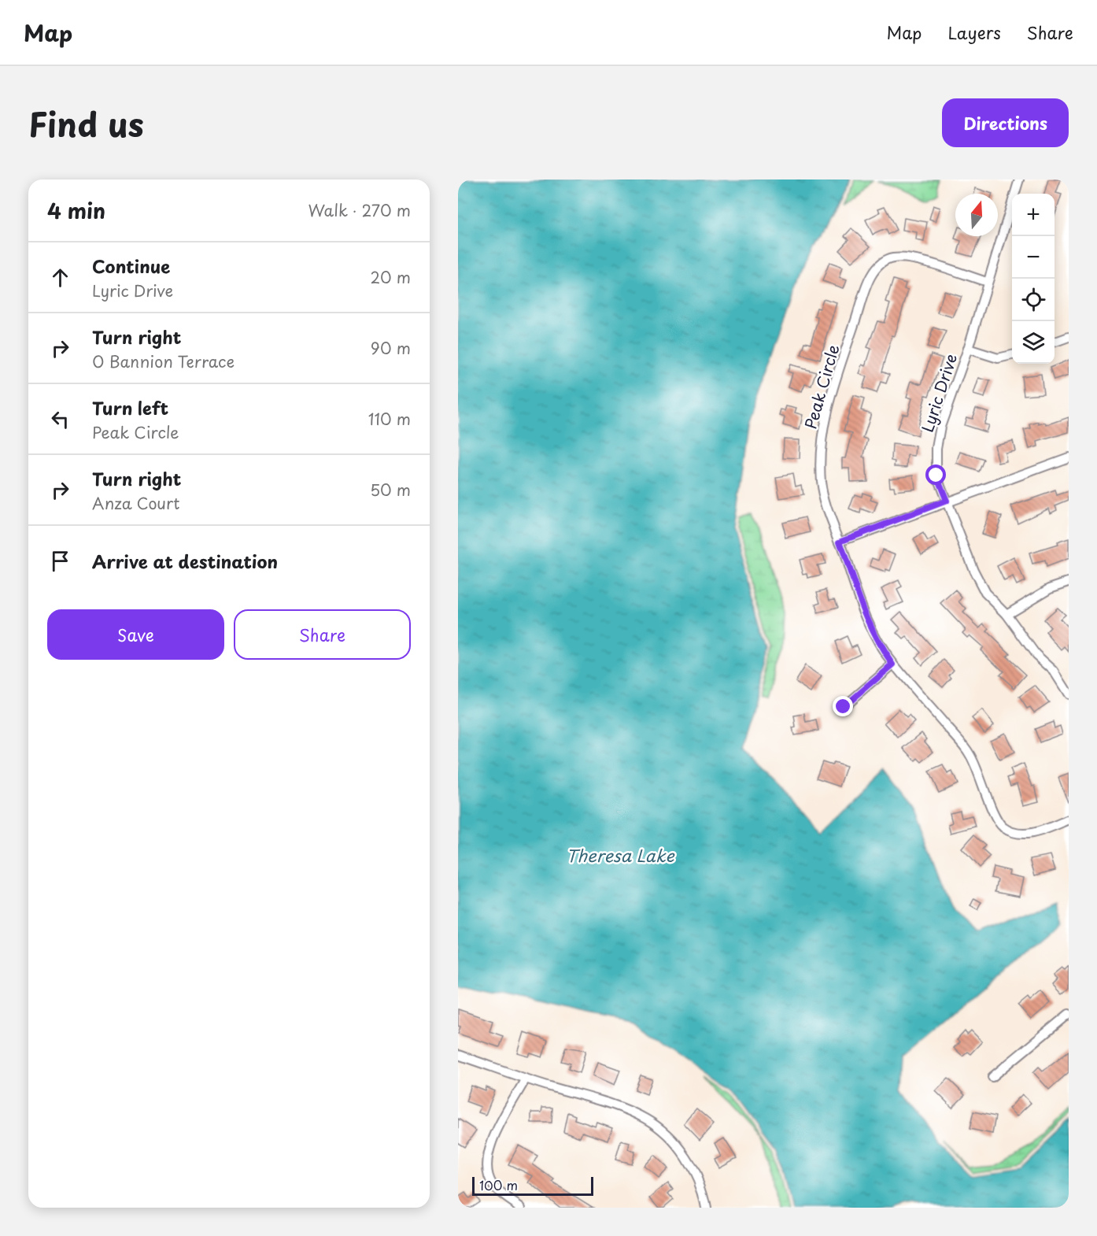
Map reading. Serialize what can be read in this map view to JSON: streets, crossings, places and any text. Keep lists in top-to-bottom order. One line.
{"streets":{"street":["Peak Circle","Lyric Drive"]},"crossings":[["Peak Circle","Lyric Drive"]],"water":["Theresa Lake"],"scale_bar":"100 m","north":"top","page":{"header":"Map","nav":["Map","Layers","Share"],"title":"Find us","buttons":["Directions",["Save","Share"]],"heading":["4 min","Walk · 270 m"],"map_buttons":["+","−"],"list":[["Continue","Lyric Drive","20 m"],["Turn right","O Bannion Terrace","90 m"],["Turn left","Peak Circle","110 m"],["Turn right","Anza Court","50 m"],"Arrive at destination"],"scale":"100 m"}}
